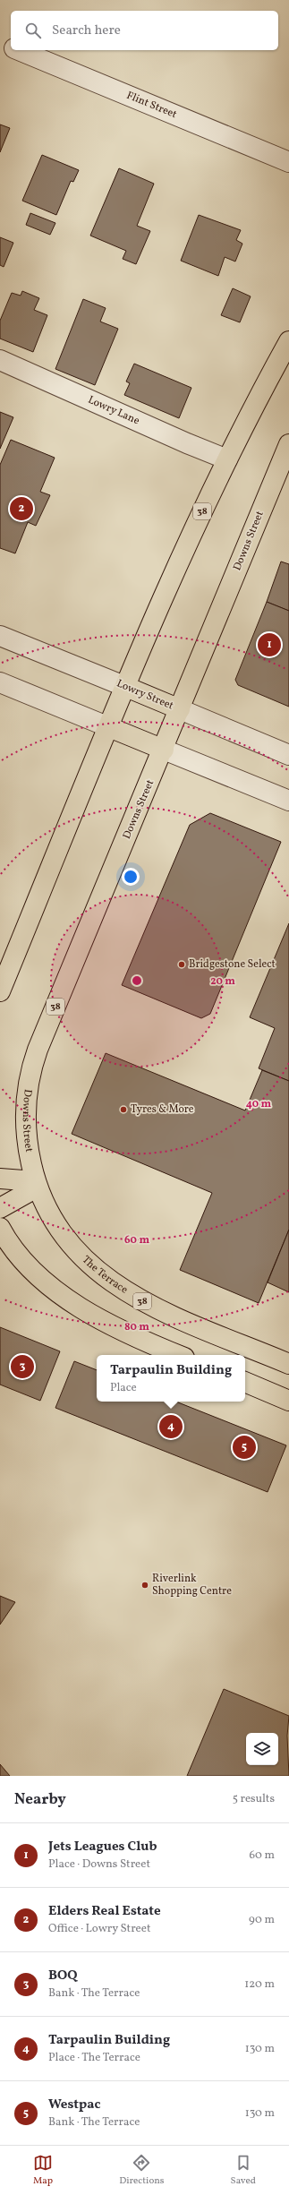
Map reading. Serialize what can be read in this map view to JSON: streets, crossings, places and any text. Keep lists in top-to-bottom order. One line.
{"streets":{"main road":["38","Downs Street","Lowry Street","The Terrace"],"street":["Flint Street","Lowry Lane"]},"crossings":[["Lowry Lane","38"],["38","Lowry Street"],["Downs Street","Lowry Street"],["Downs Street","The Terrace"]],"places":["Bridgestone Select","Tyres & More","Riverlink Shopping Centre"],"page":{"search":"Search here","pins":["2","1","3","4","5"],"popup":["Tarpaulin Building","Place"],"heading":["Nearby","5 results"],"list":[{"mark":"1","name":"Jets Leagues Club","note":"Place · Downs Street","value":"60 m"},{"mark":"2","name":"Elders Real Estate","note":"Office · Lowry Street","value":"90 m"},{"mark":"3","name":"BOQ","note":"Bank · The Terrace","value":"120 m"},{"mark":"4","name":"Tarpaulin Building","note":"Place · The Terrace","value":"130 m"},{"mark":"5","name":"Westpac","note":"Bank · The Terrace","value":"130 m"}],"nav":["Map","Directions","Saved"]},"rings":["20 m","40 m","60 m","80 m"]}
